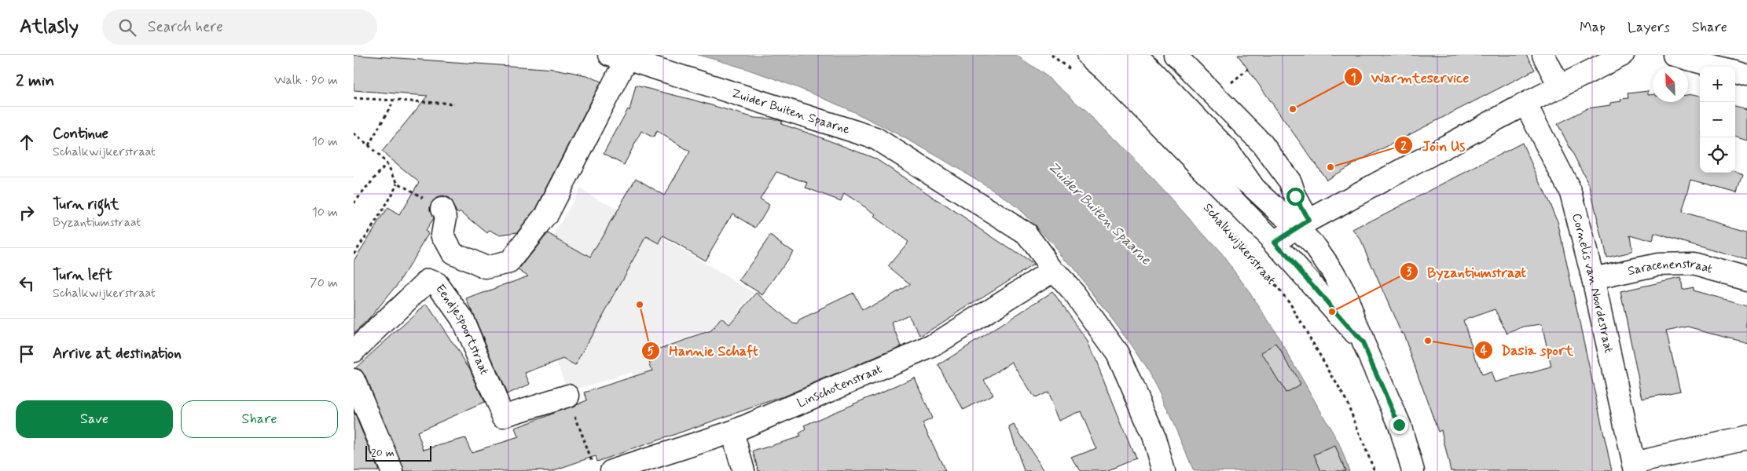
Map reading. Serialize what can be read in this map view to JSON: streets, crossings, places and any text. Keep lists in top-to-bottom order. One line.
{"streets":{"street":["Zuider Buiten Spaarne","Schalkwijkerstraat","Saracenenstraat","Cornelis van Noordestraat","Eendjespoortstraat","Linschotenstraat"]},"crossings":[["Zuider Buiten Spaarne","Linschotenstraat"],["Saracenenstraat","Cornelis van Noordestraat"]],"water":["Zuider Buiten Spaarne"],"places":["Warmteservice","Join Us","Hannie Schaft","Byzantiumstraat","Dasia sport"],"scale_bar":"20 m","north":"top left","page":{"header":"Atlasly","search":"Search here","nav":["Map","Layers","Share"],"heading":["2 min","Walk · 90 m"],"map_buttons":["+","−"],"list":[["Continue","Schalkwijkerstraat","10 m"],["Turn right","Byzantiumstraat","10 m"],["Turn left","Schalkwijkerstraat","70 m"],"Arrive at destination"],"buttons":["Save","Share"],"scale":"20 m"}}
